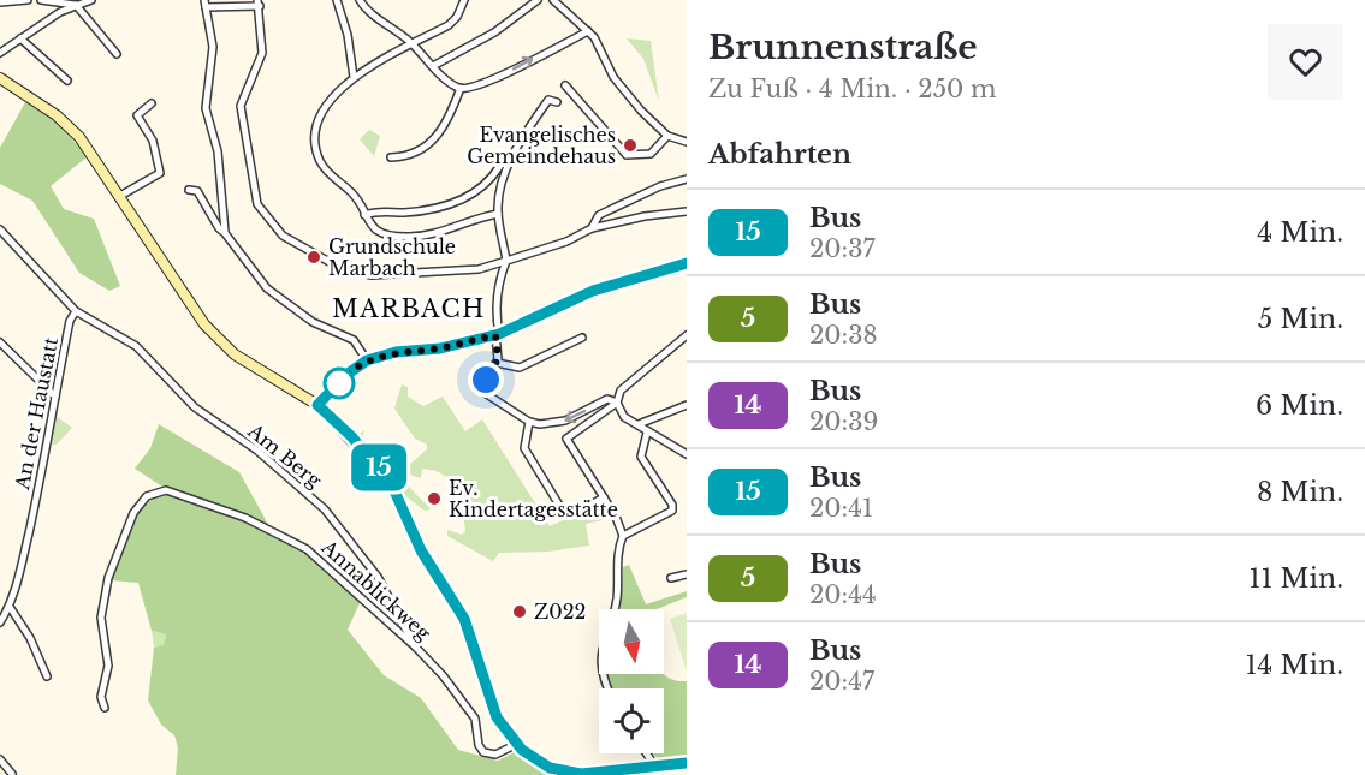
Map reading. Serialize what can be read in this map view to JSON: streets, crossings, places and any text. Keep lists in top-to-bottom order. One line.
{"streets":{"street":["An der Haustatt","Am Berg","Annablickweg"]},"crossings":[["An der Haustatt","Am Berg"],["Am Berg","Annablickweg"]],"districts":["MARBACH"],"places":["Evangelisches Gemeindehaus","Grundschule Marbach","Ev. Kindertagesstätte","Z022"],"lines":["bus line 15"],"north":"bottom","page":{"on_map":"15","heading":[["Brunnenstraße","Zu Fuß · 4 Min. · 250 m"],"Abfahrten"],"list":[{"mark":"15","name":"Bus","note":"20:37","value":"4 Min."},{"mark":"5","name":"Bus","note":"20:38","value":"5 Min."},{"mark":"14","name":"Bus","note":"20:39","value":"6 Min."},{"mark":"15","name":"Bus","note":"20:41","value":"8 Min."},{"mark":"5","name":"Bus","note":"20:44","value":"11 Min."},{"mark":"14","name":"Bus","note":"20:47","value":"14 Min."}]}}
